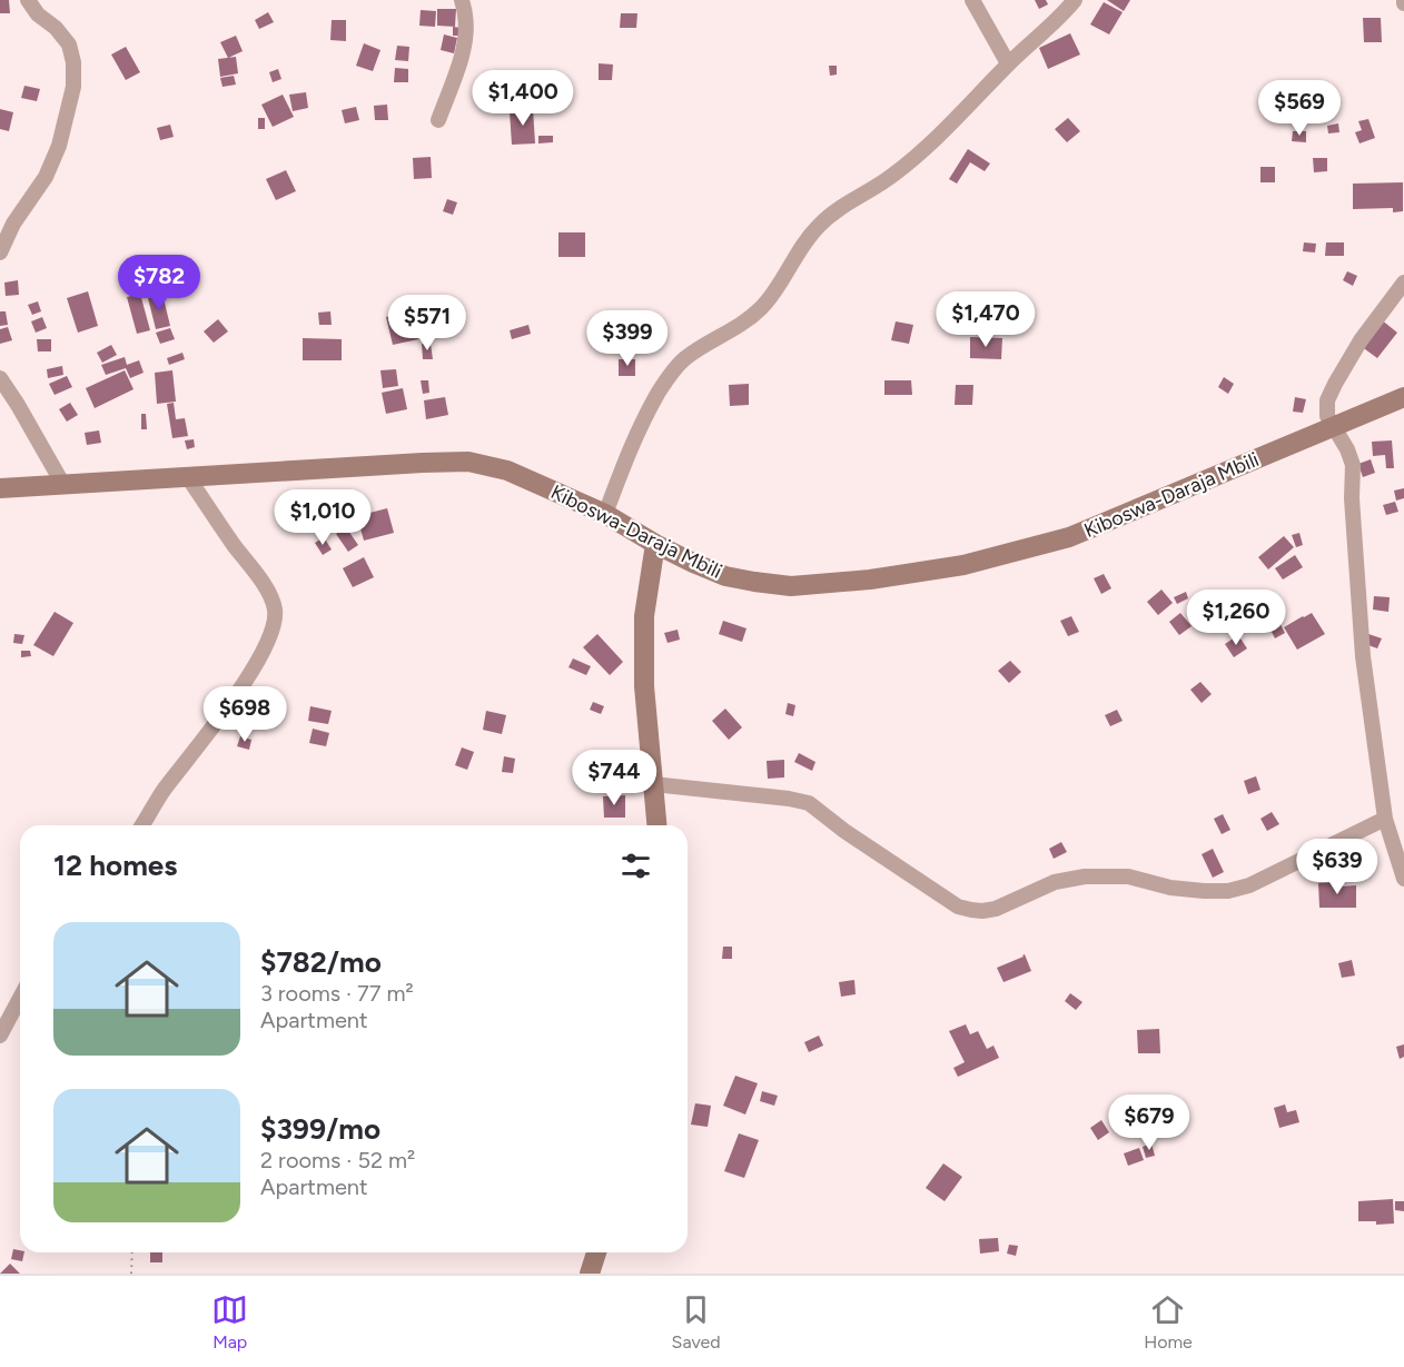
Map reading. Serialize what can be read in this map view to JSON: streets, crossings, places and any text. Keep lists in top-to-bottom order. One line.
{"streets":{"main road":["Kiboswa-Daraja Mbili"]},"page":{"price":["$1,400","$569","$782","$1,470","$571","$399","$1,010","$1,260","$698","$744","$639","$679"],"heading":"12 homes","list":[{"name":"$782/mo","note":"3 rooms · 77 m² · Apartment"},{"name":"$399/mo","note":"2 rooms · 52 m² · Apartment"}],"tabs":["Map","Saved","Home"]}}
